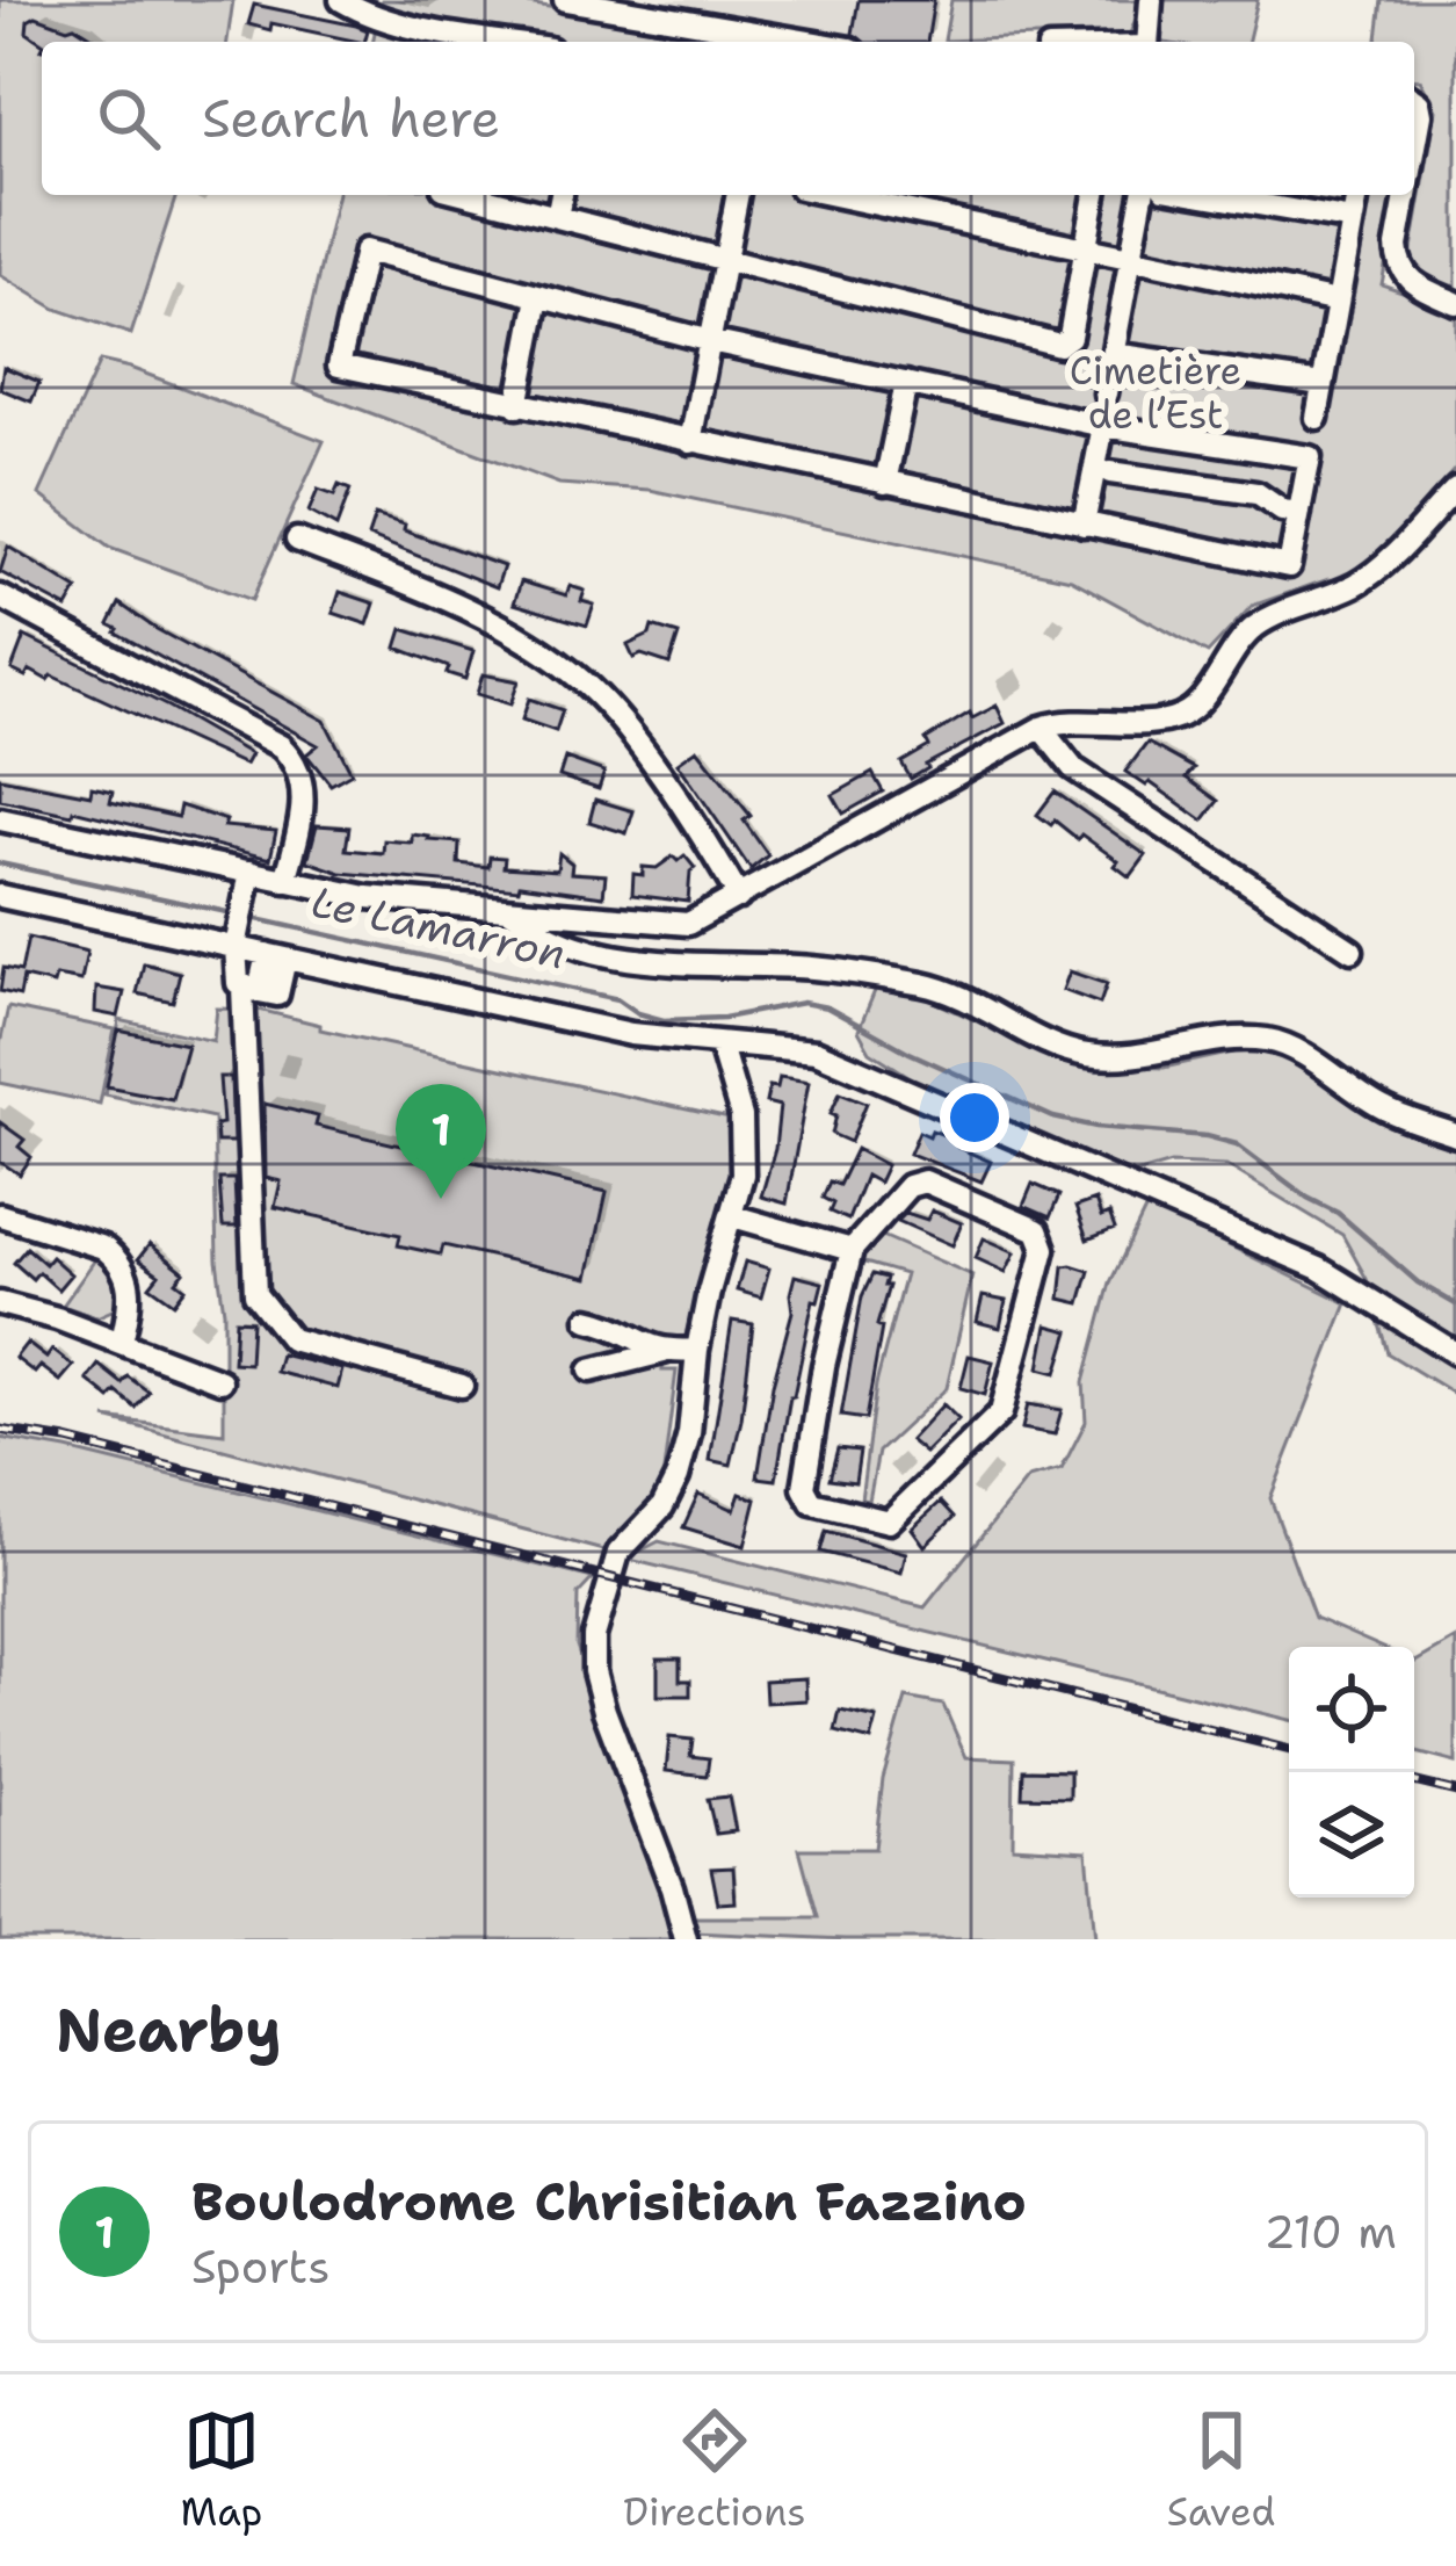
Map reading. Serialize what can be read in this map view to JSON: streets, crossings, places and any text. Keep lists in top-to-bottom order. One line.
{"water":["Le Lamarron"],"parks":["Cimetière de l’Est"],"page":{"search":"Search here","pins":"1","heading":"Nearby","list":[{"mark":"1","name":"Boulodrome Chrisitian Fazzino","note":"Sports","value":"210 m"}],"nav":["Map","Directions","Saved"]}}
